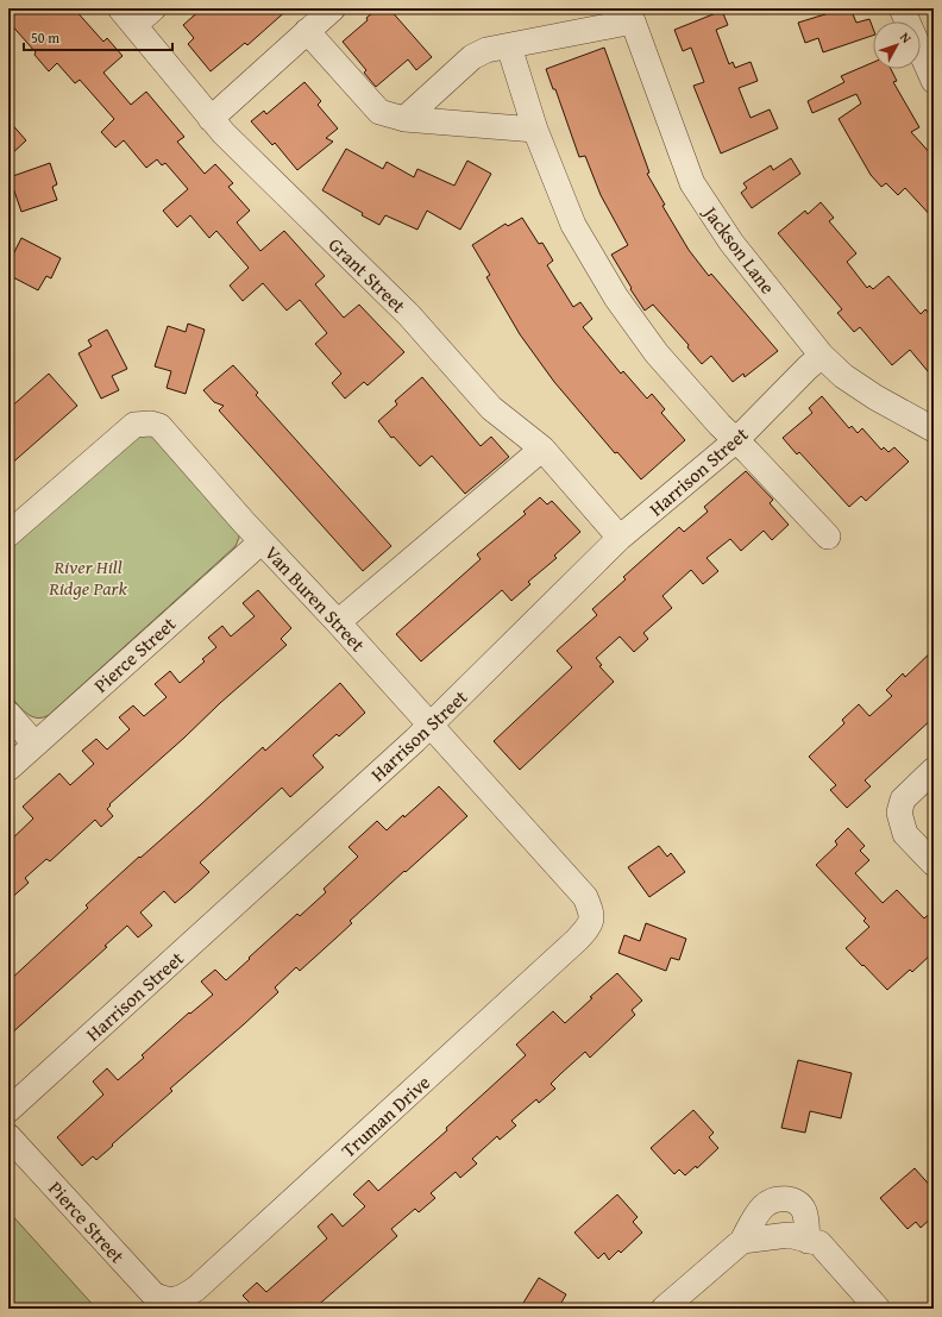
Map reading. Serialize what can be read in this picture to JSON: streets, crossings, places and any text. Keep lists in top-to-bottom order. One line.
{"streets":{"street":["Jackson Lane","Grant Street","Harrison Street","Van Buren Street","Pierce Street","Truman Drive"]},"crossings":[["Jackson Lane","Harrison Street"],["Grant Street","Harrison Street"],["Harrison Street","Van Buren Street"],["Van Buren Street","Pierce Street"],["Van Buren Street","Truman Drive"],["Pierce Street","Truman Drive"]],"parks":["River Hill Ridge Park"],"scale_bar":"50 m","north":"top right"}
